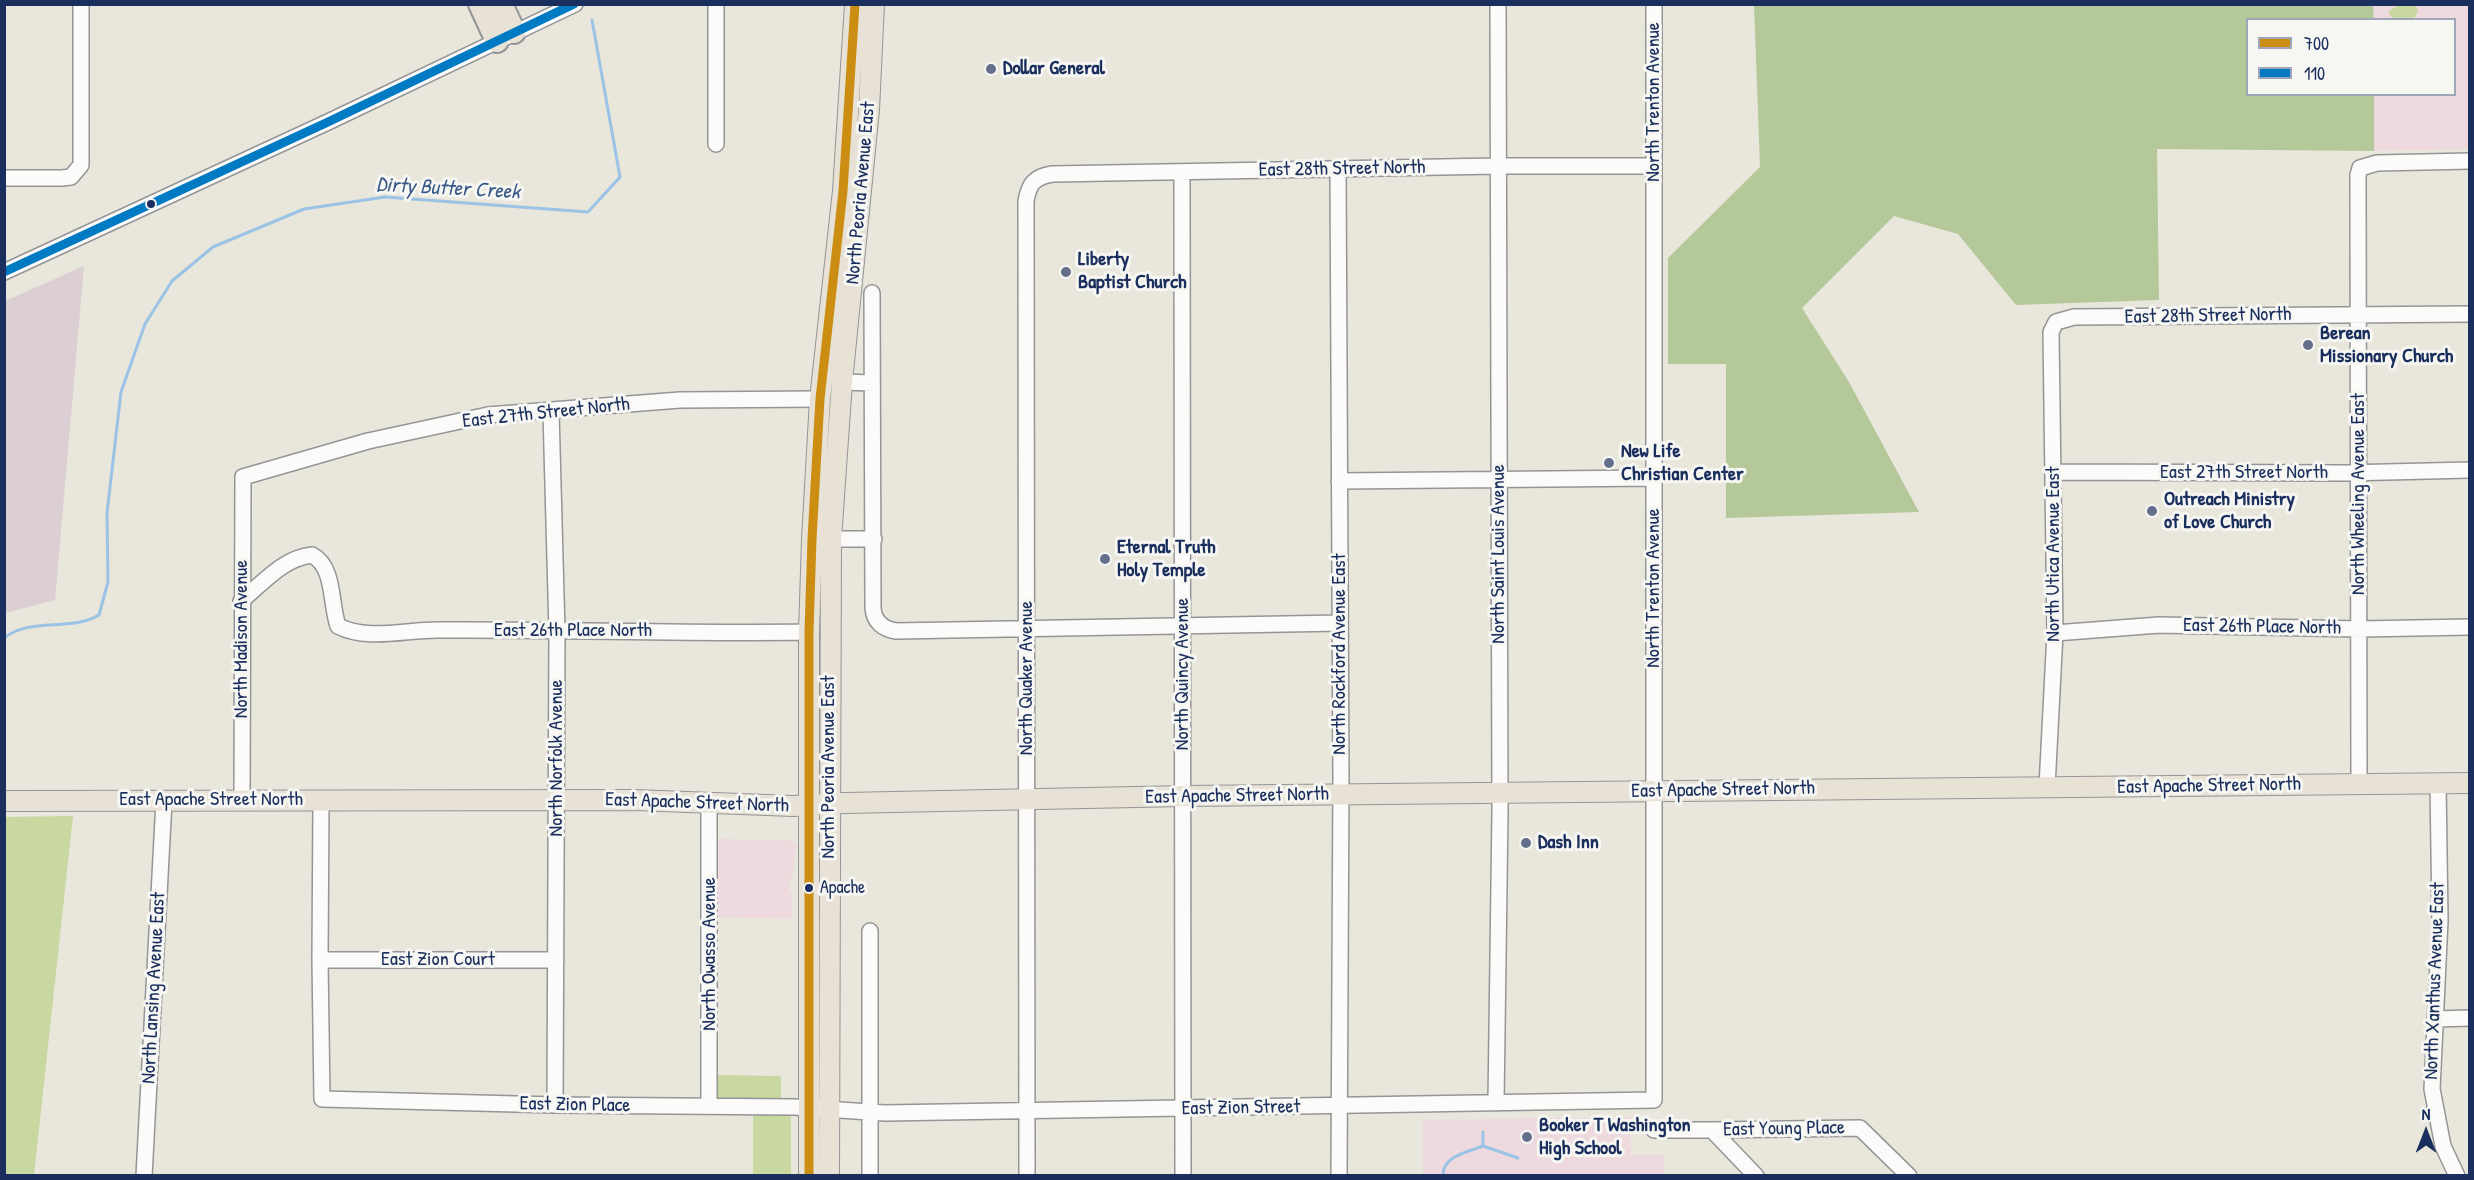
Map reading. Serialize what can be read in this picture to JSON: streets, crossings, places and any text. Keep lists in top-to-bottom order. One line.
{"streets":{"main road":["North Peoria Avenue East","East Apache Street North"],"street":["North Trenton Avenue","East 28th Street North","East 27th Street North","North Wheeling Avenue East","North Saint Louis Avenue","North Utica Avenue East","East 26th Place North","North Madison Avenue","North Rockford Avenue East","North Quincy Avenue","North Quaker Avenue","North Norfolk Avenue","North Owasso Avenue","East Zion Court","North Xanthus Avenue East","North Lansing Avenue East","East Zion Place","East Zion Street","East Young Place"]},"crossings":[["North Trenton Avenue","East 28th Street North"],["North Trenton Avenue","East Apache Street North"],["North Trenton Avenue","East Zion Street"],["East 28th Street North","North Wheeling Avenue East"],["East 28th Street North","North Saint Louis Avenue"],["East 28th Street North","North Utica Avenue East"],["East 28th Street North","North Rockford Avenue East"],["East 28th Street North","North Quincy Avenue"],["East 28th Street North","North Quaker Avenue"],["North Peoria Avenue East","East 27th Street North"],["North Peoria Avenue East","East 26th Place North"],["North Peoria Avenue East","North Quaker Avenue"],["North Peoria Avenue East","East Apache Street North"],["North Peoria Avenue East","East Zion Place"],["North Peoria Avenue East","East Zion Street"],["East 27th Street North","North Wheeling Avenue East"],["East 27th Street North","North Utica Avenue East"],["East 27th Street North","North Madison Avenue"],["East 27th Street North","North Norfolk Avenue"],["North Wheeling Avenue East","East 26th Place North"],["North Wheeling Avenue East","East Apache Street North"],["North Saint Louis Avenue","East Apache Street North"],["North Saint Louis Avenue","East Zion Street"],["North Utica Avenue East","East 26th Place North"],["North Utica Avenue East","East Apache Street North"],["East 26th Place North","North Madison Avenue"],["East 26th Place North","North Norfolk Avenue"],["North Madison Avenue","East Apache Street North"],["North Rockford Avenue East","East Apache Street North"],["North Rockford Avenue East","East Zion Street"],["North Quincy Avenue","East Apache Street North"],["North Quincy Avenue","East Zion Street"],["North Quaker Avenue","East Apache Street North"],["North Quaker Avenue","East Zion Street"],["North Norfolk Avenue","East Apache Street North"],["North Norfolk Avenue","East Zion Court"],["North Norfolk Avenue","East Zion Place"],["East Apache Street North","North Owasso Avenue"],["East Apache Street North","North Xanthus Avenue East"],["East Apache Street North","North Lansing Avenue East"],["North Owasso Avenue","East Zion Place"],["East Zion Court","East Zion Place"],["East Zion Place","East Zion Street"]],"water":["Dirty Butter Creek"],"places":["Dollar General","Liberty Baptist Church","Berean Missionary Church","New Life Christian Center","Outreach Ministry of Love Church","Eternal Truth Holy Temple","Dash Inn","Apache","Booker T Washington High School"],"lines":["transit line 700","transit line 110"],"legend":["700","110"],"north":"top"}
